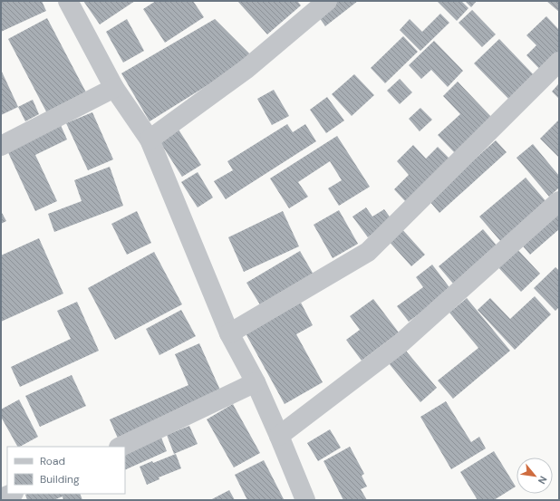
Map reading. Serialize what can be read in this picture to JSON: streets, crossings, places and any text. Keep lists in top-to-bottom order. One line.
{"legend":["Road","Building"],"north":"bottom right"}
